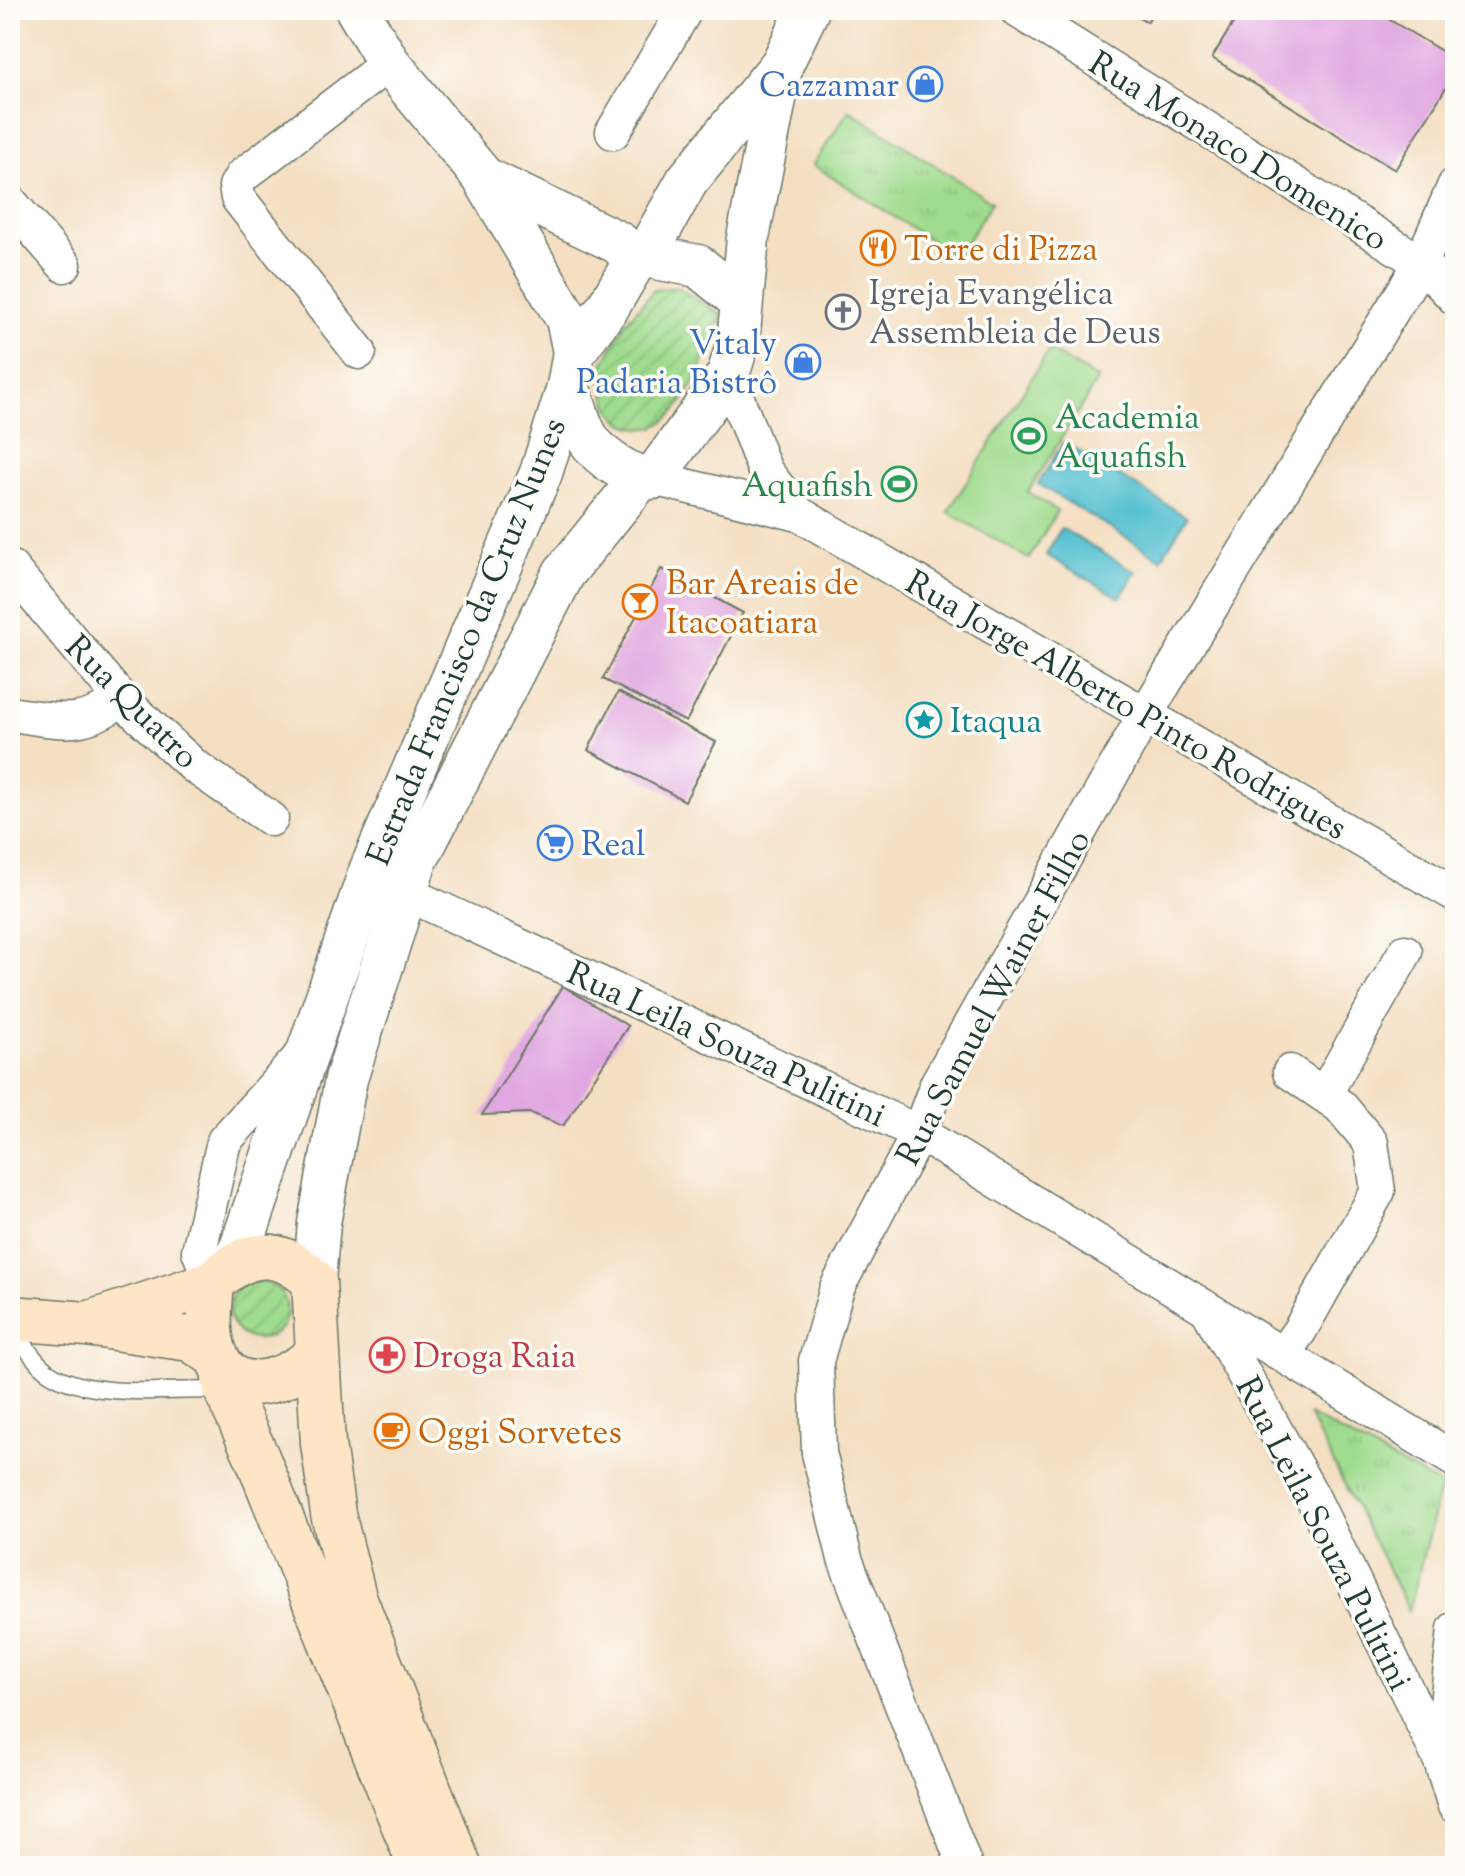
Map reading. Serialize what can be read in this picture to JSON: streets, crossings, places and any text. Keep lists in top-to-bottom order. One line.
{"streets":{"street":["Rua Monaco Domenico","Estrada Francisco da Cruz Nunes","Rua Quatro","Rua Jorge Alberto Pinto Rodrigues","Rua Samuel Wainer Filho","Rua Leila Souza Pulitini"]},"crossings":[["Rua Monaco Domenico","Rua Samuel Wainer Filho"],["Estrada Francisco da Cruz Nunes","Rua Jorge Alberto Pinto Rodrigues"],["Estrada Francisco da Cruz Nunes","Rua Leila Souza Pulitini"],["Rua Jorge Alberto Pinto Rodrigues","Rua Samuel Wainer Filho"],["Rua Samuel Wainer Filho","Rua Leila Souza Pulitini"]],"places":{"shop":["Cazzamar","Vitaly Padaria Bistrô"],"restaurant":["Torre di Pizza"],"church":["Igreja Evangélica Assembleia de Deus"],"sports":["Academia Aquafish","Aquafish"],"bar":["Bar Areais de Itacoatiara"],"place":["Itaqua"],"supermarket":["Real"],"pharmacy":["Droga Raia"],"cafe":["Oggi Sorvetes"]}}
